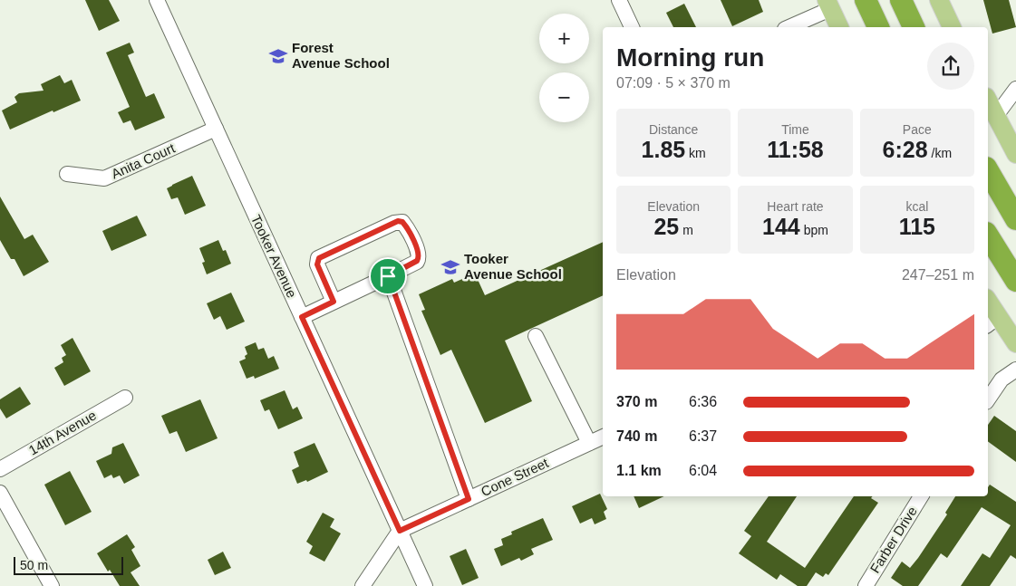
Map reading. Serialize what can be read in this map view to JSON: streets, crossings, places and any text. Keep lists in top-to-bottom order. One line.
{"streets":{"street":["Anita Court","Tooker Avenue","14th Avenue","Cone Street","Farber Drive"]},"crossings":[["Anita Court","Tooker Avenue"],["Tooker Avenue","Cone Street"]],"places":{"school or university":["Forest Avenue School","Tooker Avenue School"]},"scale_bar":"50 m","page":{"map_buttons":["+","−"],"heading":["Morning run","07:09 · 5 × 370 m"],"stats":[["Distance","1.85 km"],["Time","11:58"],["Pace","6:28 /km"],["Elevation","25 m"],["Heart rate","144 bpm"],["kcal","115"]],"chart":["Elevation","247–251 m"],"list":[{"name":"370 m","note":"6:36"},{"name":"740 m","note":"6:37"},{"name":"1.1 km","note":"6:04"}],"scale":"50 m"}}
